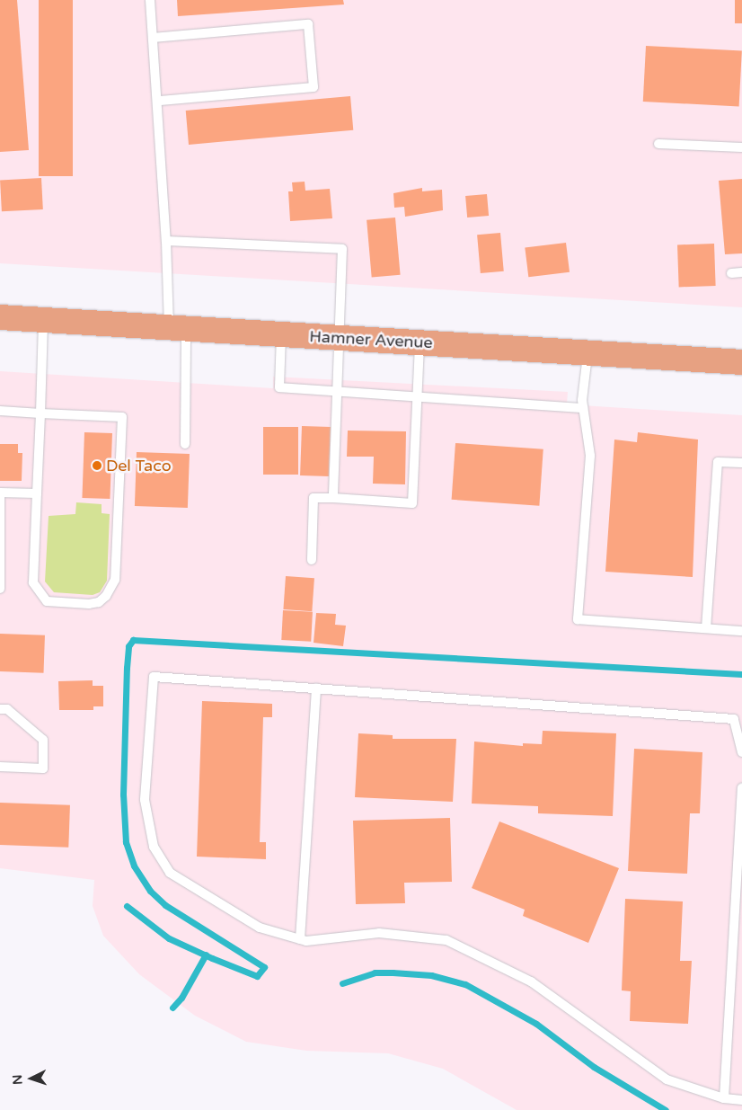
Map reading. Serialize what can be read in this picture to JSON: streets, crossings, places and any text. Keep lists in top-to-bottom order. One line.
{"streets":{"main road":["Hamner Avenue"]},"places":["Del Taco"],"north":"left"}
